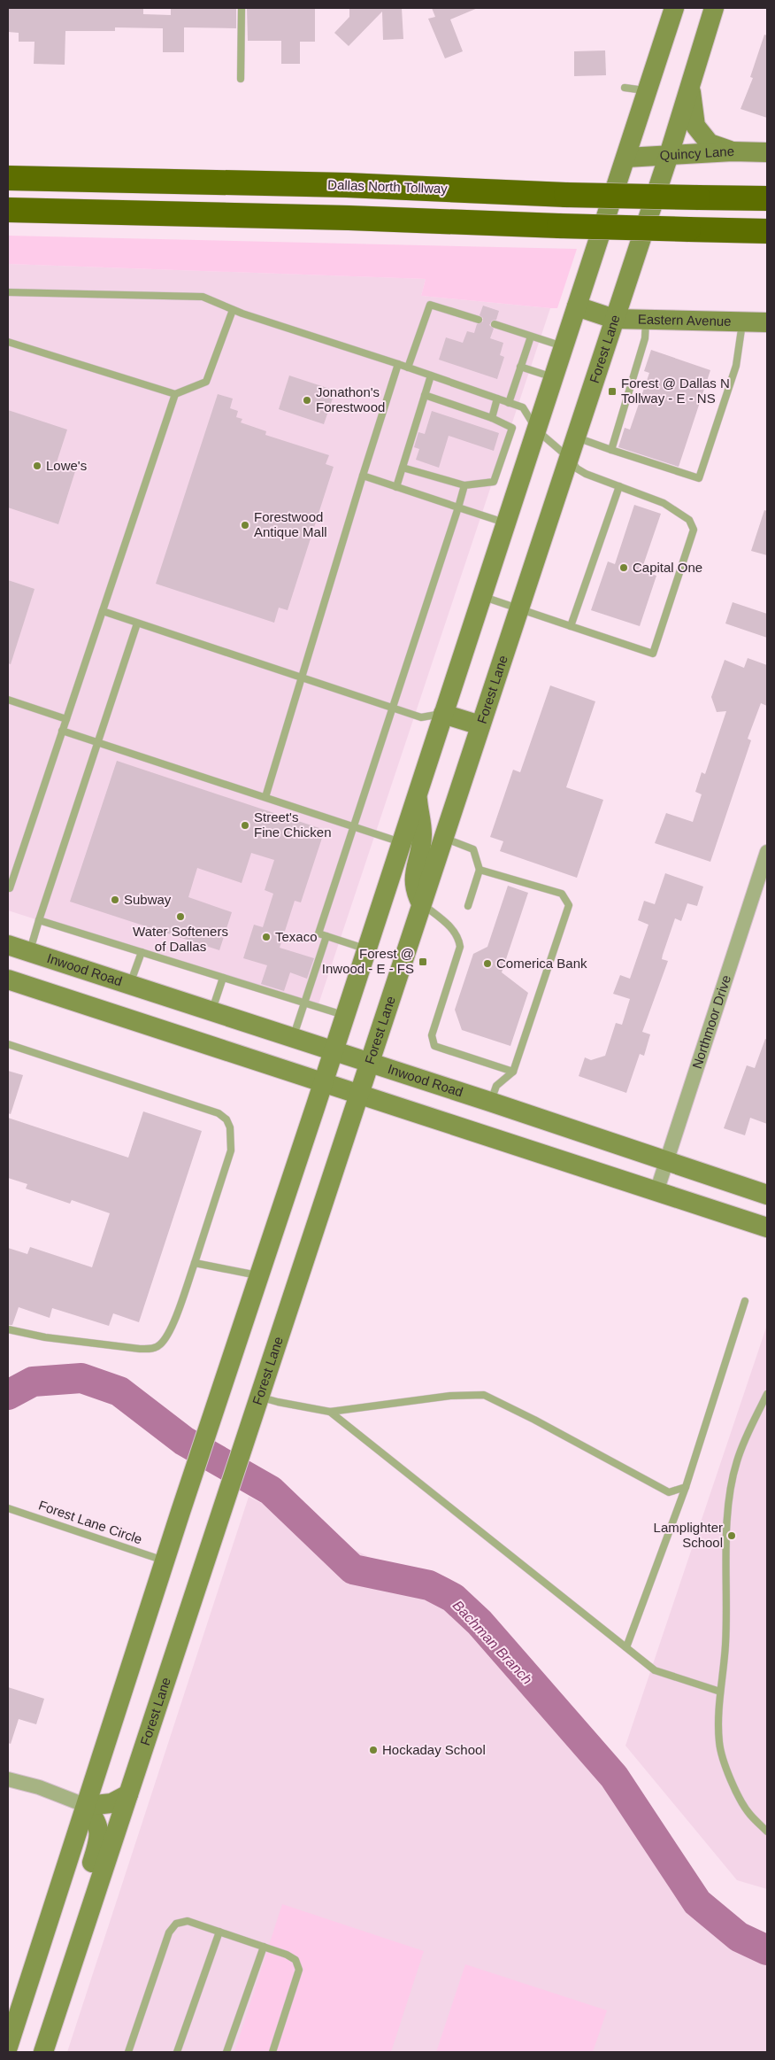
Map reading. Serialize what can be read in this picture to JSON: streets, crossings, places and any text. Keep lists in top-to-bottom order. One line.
{"streets":{"highway":["Dallas North Tollway"],"main road":["Quincy Lane","Eastern Avenue","Forest Lane","Inwood Road"],"street":["Northmoor Drive"],"lane":["Forest Lane Circle"]},"crossings":[["Quincy Lane","Forest Lane"],["Eastern Avenue","Forest Lane"],["Forest Lane","Inwood Road"],["Inwood Road","Northmoor Drive"]],"water":["Bachman Branch"],"places":{"transit":["Forest @ Dallas N Tollway - E - NS","Forest @ Inwood - E - FS"],"other":["Jonathon's Forestwood","Lowe's","Forestwood Antique Mall","Capital One","Street's Fine Chicken","Subway","Water Softeners of Dallas","Texaco","Comerica Bank","Lamplighter School","Hockaday School"]}}
